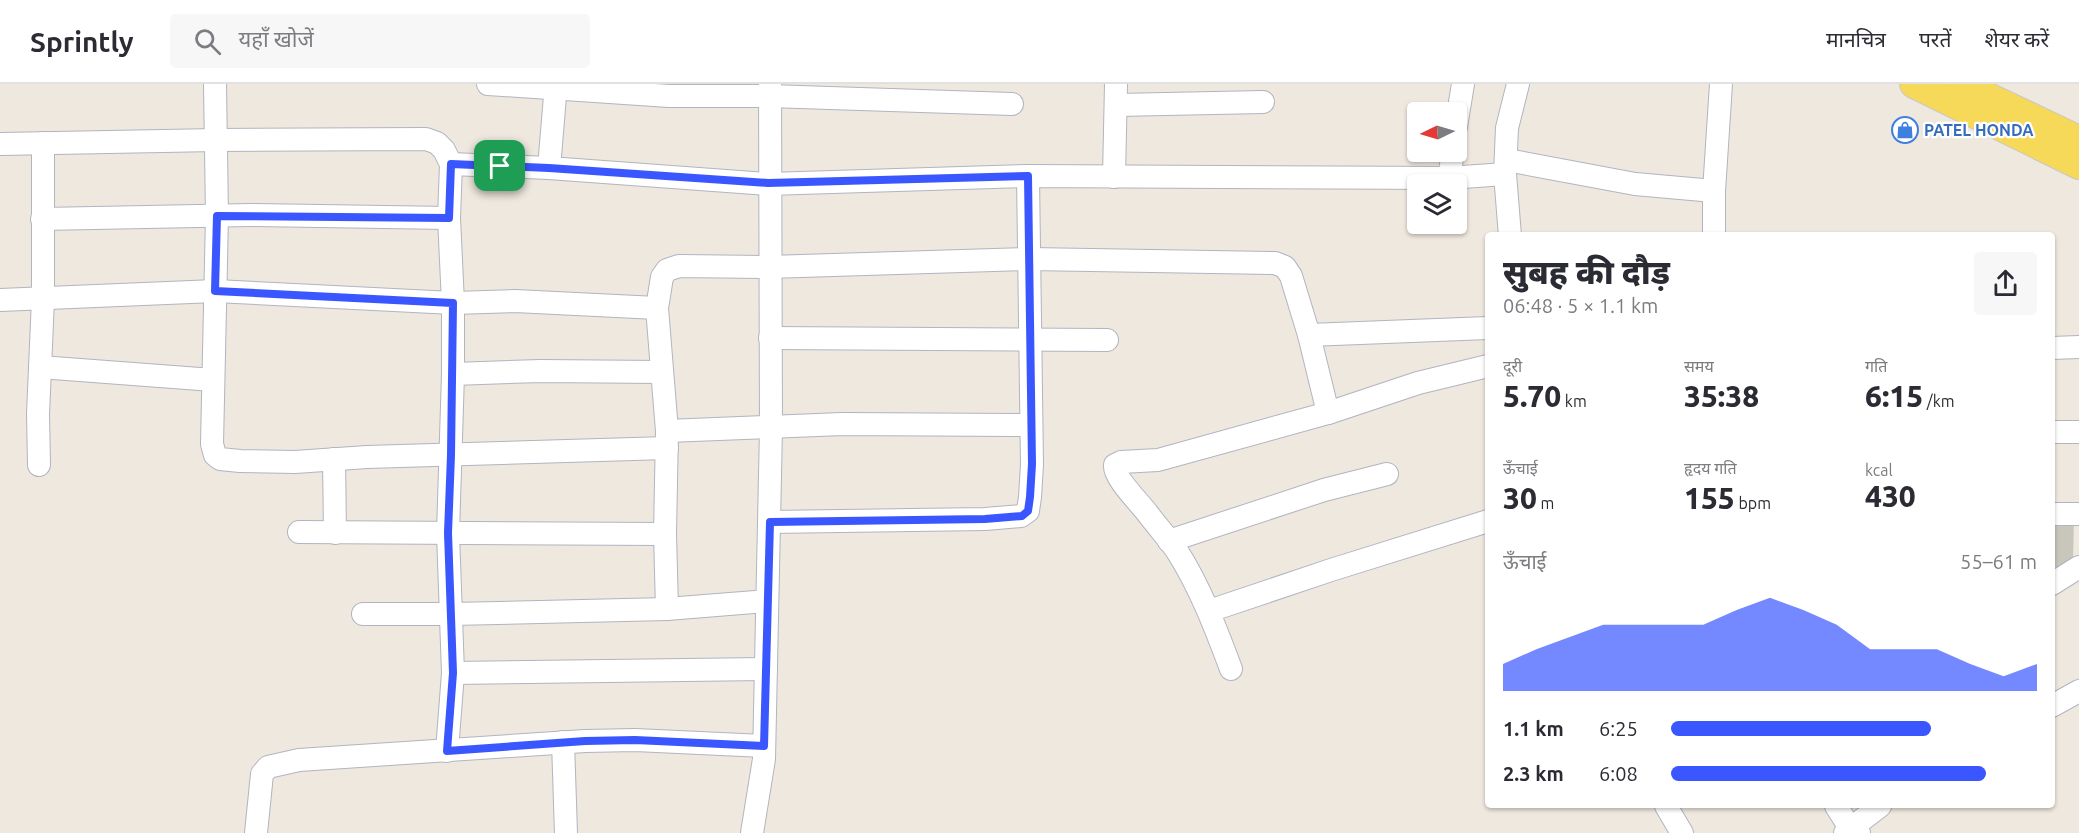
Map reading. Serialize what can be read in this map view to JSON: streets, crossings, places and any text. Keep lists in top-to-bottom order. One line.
{"places":{"shop":["PATEL HONDA"]},"north":"left","page":{"header":"Sprintly","search":"यहाँ खोजें","nav":["मानचित्र","परतें","शेयर करें"],"heading":["सुबह की दौड़","06:48 · 5 × 1.1 km"],"stats":[["दूरी","5.70 km"],["समय","35:38"],["गति","6:15 /km"],["ऊँचाई","30 m"],["हृदय गति","155 bpm"],["kcal","430"]],"chart":["ऊँचाई","55–61 m"],"list":[{"name":"1.1 km","note":"6:25"},{"name":"2.3 km","note":"6:08"}]}}
